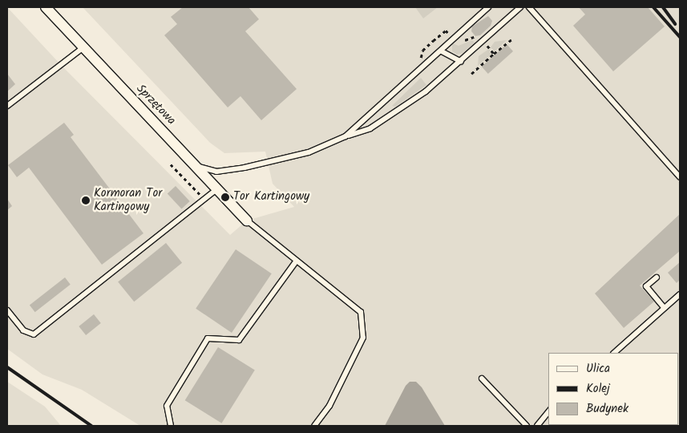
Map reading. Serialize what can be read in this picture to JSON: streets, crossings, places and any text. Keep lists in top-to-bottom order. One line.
{"streets":{"street":["Sprzętowa"]},"places":["Tor Kartingowy","Kormoran Tor Kartingowy"],"legend":["Ulica","Kolej","Budynek"]}
